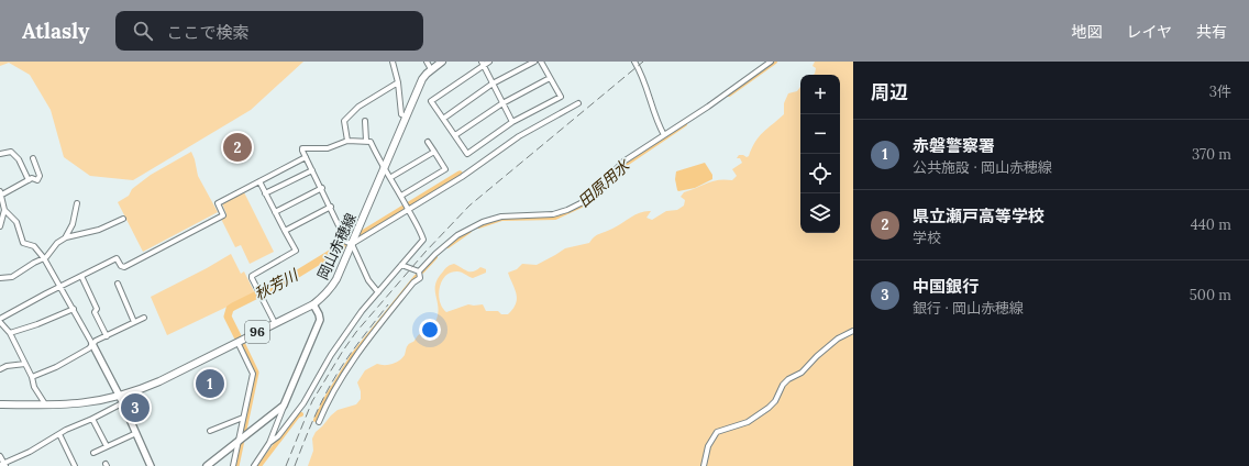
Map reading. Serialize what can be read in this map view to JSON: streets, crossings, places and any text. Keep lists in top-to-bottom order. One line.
{"streets":{"main road":["岡山赤穂線","96"]},"water":["田原用水","秋芳川"],"page":{"header":"Atlasly","search":"ここで検索","nav":["地図","レイヤ","共有"],"heading":["周辺","3件"],"map_buttons":["+","−"],"list":[{"mark":"1","name":"赤磐警察署","note":"公共施設 · 岡山赤穂線","value":"370 m"},{"mark":"2","name":"県立瀬戸高等学校","note":"学校","value":"440 m"},{"mark":"3","name":"中国銀行","note":"銀行 · 岡山赤穂線","value":"500 m"}],"pins":["2","1","3"]}}
